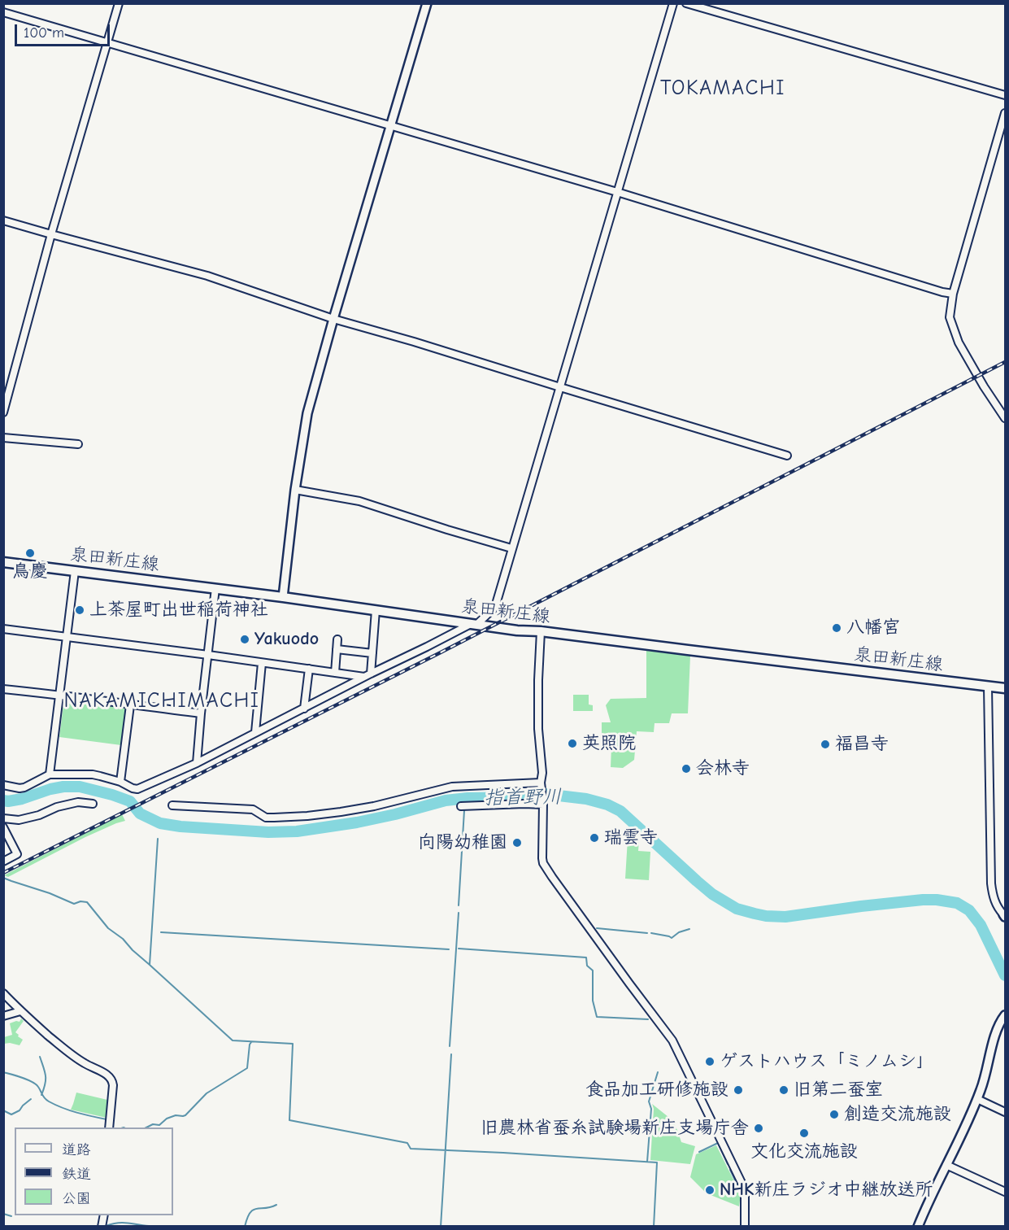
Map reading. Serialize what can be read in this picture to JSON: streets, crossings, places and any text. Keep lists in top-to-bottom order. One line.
{"streets":{"main road":["泉田新庄線"]},"districts":["TOKAMACHI","NAKAMICHIMACHI"],"water":["指首野川"],"places":["鳥慶","上茶屋町出世稲荷神社","八幡宮","Yakuodo","英照院","福昌寺","会林寺","瑞雲寺","向陽幼稚園","ゲストハウス「ミノムシ」","食品加工研修施設","旧第二蚕室","創造交流施設","旧農林省蚕糸試験場新庄支場庁舎","文化交流施設","NHK新庄ラジオ中継放送所"],"legend":["道路","鉄道","公園"],"scale_bar":"100 m"}
